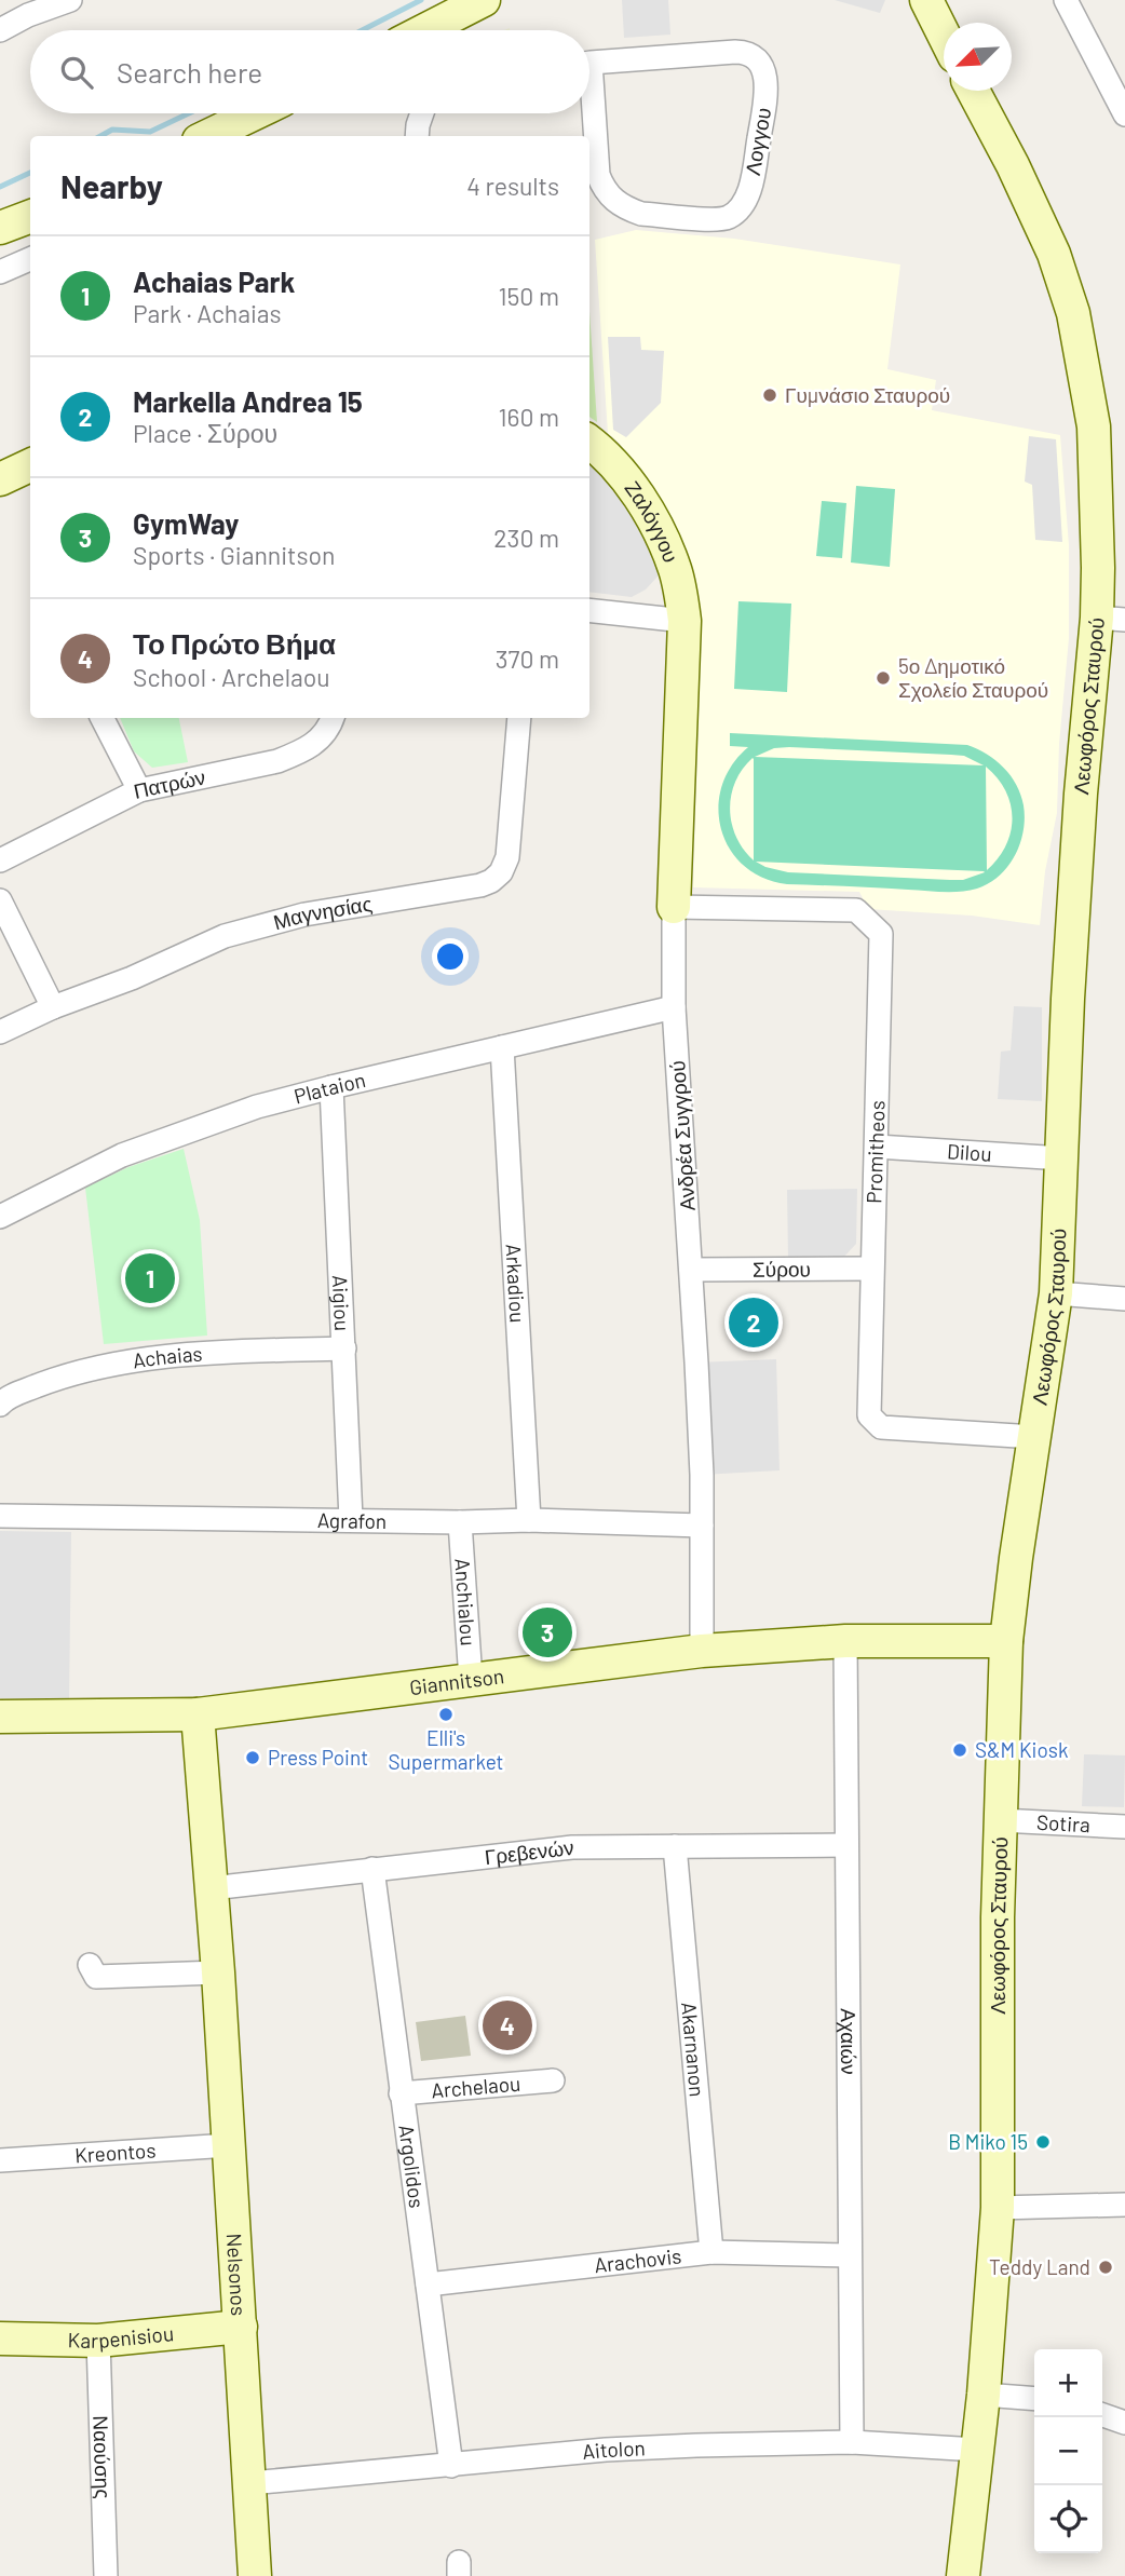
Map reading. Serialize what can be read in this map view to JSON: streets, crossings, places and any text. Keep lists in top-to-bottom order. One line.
{"streets":{"main road":["Ζαλόγγου","Λεωφόρος Σταυρού","Ανδρέα Συγγρού","Giannitson","Nelsonos","Karpenisiou"],"street":["Λογγου","Πατρών","Μαγνησίας","Plataion","Promitheos","Dilou","Σύρου","Arkadiou","Aigiou","Achaias","Agrafon","Anchialou","Sotira","Γρεβενών","Αχαιών","Akarnanon","Archelaou","Kreontos","Argolidos","Arachovis","Aitolon","Ναούσης"]},"crossings":[["Ζαλόγγου","Ανδρέα Συγγρού"],["Λεωφόρος Σταυρού","Promitheos"],["Λεωφόρος Σταυρού","Dilou"],["Λεωφόρος Σταυρού","Giannitson"],["Λεωφόρος Σταυρού","Sotira"],["Λεωφόρος Σταυρού","Aitolon"],["Plataion","Ανδρέα Συγγρού"],["Plataion","Arkadiou"],["Plataion","Aigiou"],["Ανδρέα Συγγρού","Promitheos"],["Ανδρέα Συγγρού","Σύρου"],["Ανδρέα Συγγρού","Agrafon"],["Ανδρέα Συγγρού","Giannitson"],["Promitheos","Dilou"],["Promitheos","Σύρου"],["Arkadiou","Agrafon"],["Aigiou","Achaias"],["Aigiou","Agrafon"],["Agrafon","Anchialou"],["Anchialou","Giannitson"],["Giannitson","Αχαιών"],["Giannitson","Nelsonos"],["Γρεβενών","Αχαιών"],["Γρεβενών","Akarnanon"],["Γρεβενών","Argolidos"],["Γρεβενών","Nelsonos"],["Αχαιών","Arachovis"],["Αχαιών","Aitolon"],["Akarnanon","Arachovis"],["Archelaou","Argolidos"],["Kreontos","Nelsonos"],["Argolidos","Arachovis"],["Argolidos","Aitolon"],["Nelsonos","Karpenisiou"],["Nelsonos","Aitolon"],["Karpenisiou","Ναούσης"]],"places":["Γυμνάσιο Σταυρού","5ο Δημοτικό Σχολείο Σταυρού","Elli's Supermarket","S&M Kiosk","Press Point","B Miko 15","Teddy Land"],"north":"bottom left","page":{"search":"Search here","heading":["Nearby","4 results"],"list":[{"mark":"1","name":"Achaias Park","note":"Park · Achaias","value":"150 m"},{"mark":"2","name":"Markella Andrea 15","note":"Place · Σύρου","value":"160 m"},{"mark":"3","name":"GymWay","note":"Sports · Giannitson","value":"230 m"},{"mark":"4","name":"Το Πρώτο Βήμα","note":"School · Archelaou","value":"370 m"}],"pins":["1","2","3","4"],"map_buttons":["+","−"]}}
